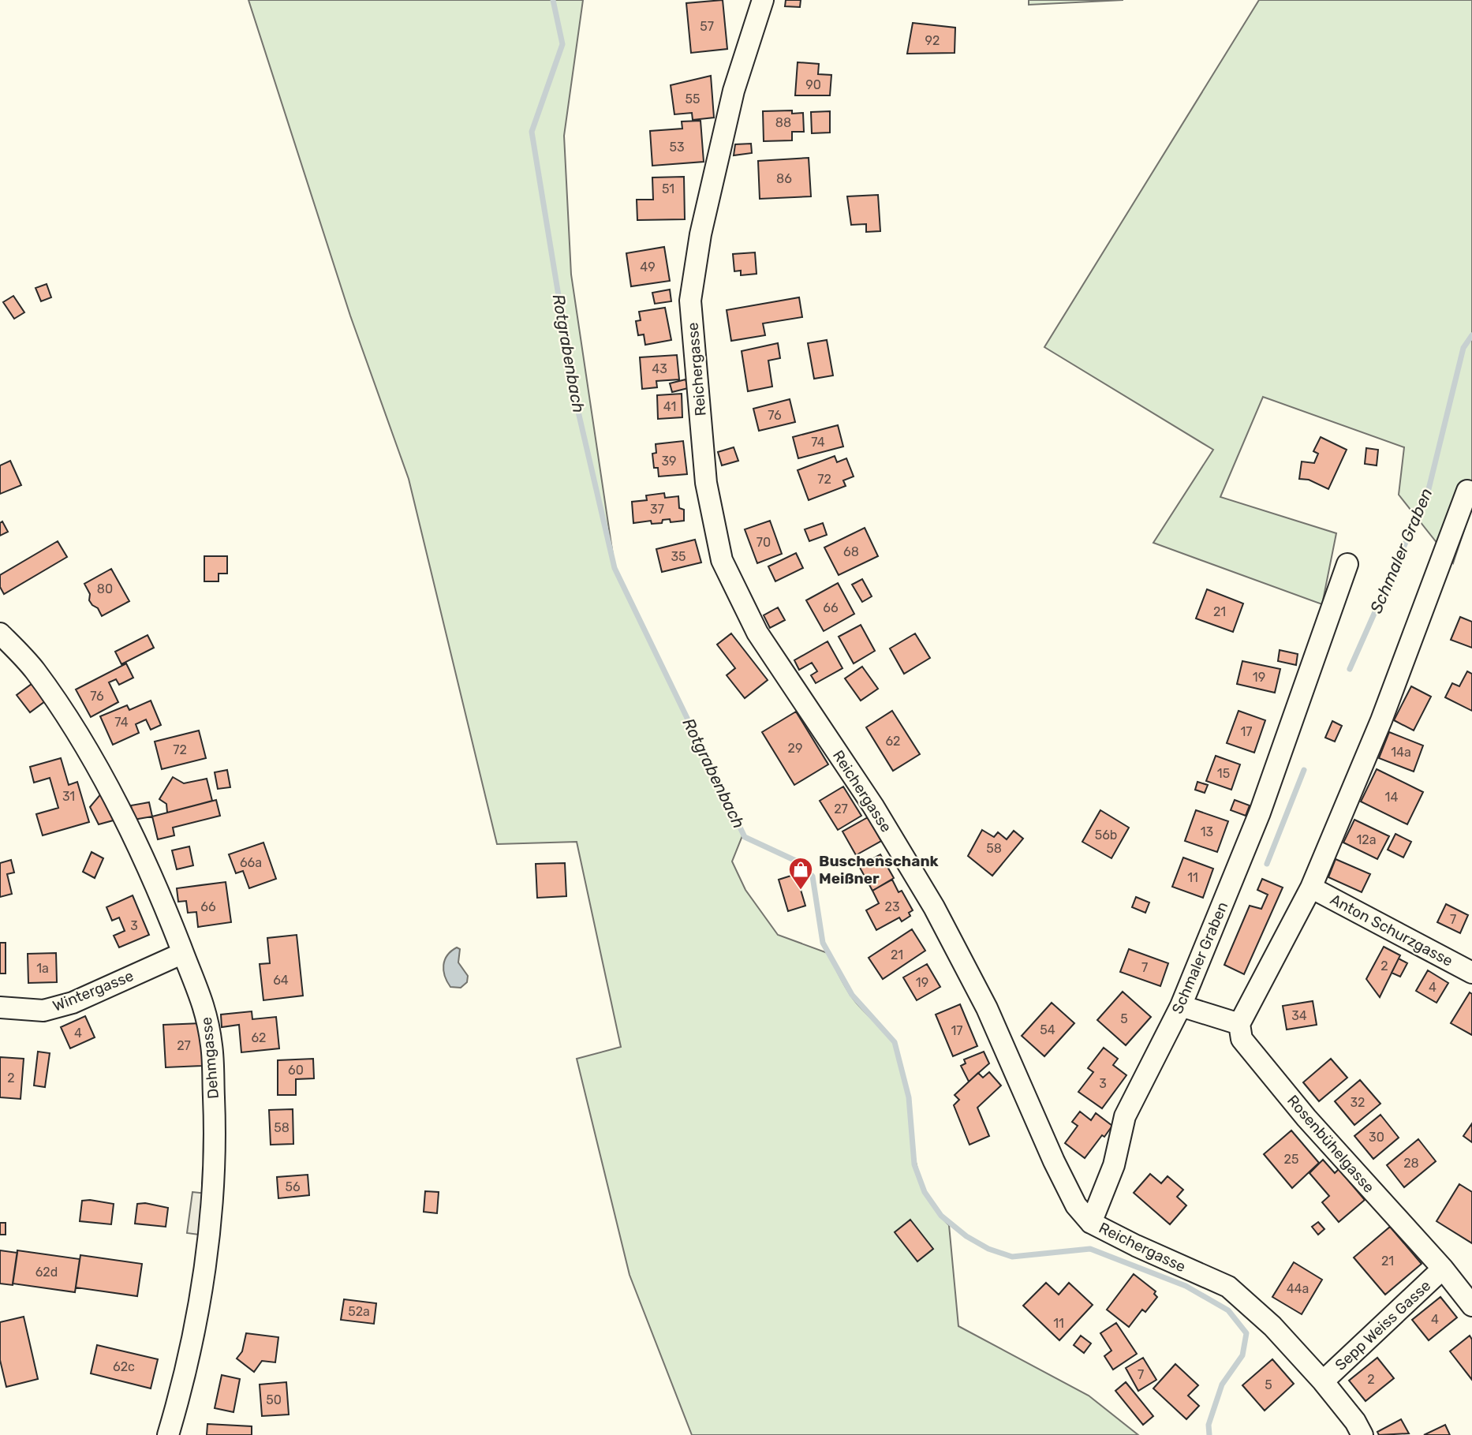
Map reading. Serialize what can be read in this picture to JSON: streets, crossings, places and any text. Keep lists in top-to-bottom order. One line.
{"streets":{"street":["Reichergasse","Anton Schurzgasse","Schmaler Graben","Wintergasse","Dehmgasse","Rosenbühelgasse","Sepp Weiss Gasse"]},"crossings":[["Reichergasse","Schmaler Graben"],["Reichergasse","Sepp Weiss Gasse"],["Wintergasse","Dehmgasse"],["Rosenbühelgasse","Sepp Weiss Gasse"]],"water":["Rotgrabenbach","Schmaler Graben"],"places":{"shop":["Buschenschank Meißner"]},"house_numbers":["57","92","90","55","88","53","86","51","49","43","41","76","74","39","72","37","70","68","35","80","66","21","19","76","74","17","62","29","72","14a","15","31","14","27","13","56b","12a","58","66a","11","66","23","7","3","21","2","7","1a","64","19","4","34","5","54","17","4","62","27","60","2","3","32","58","30","25","28","56","21","62d","44a","52a","4","11","62c","7","2","5","50"]}
